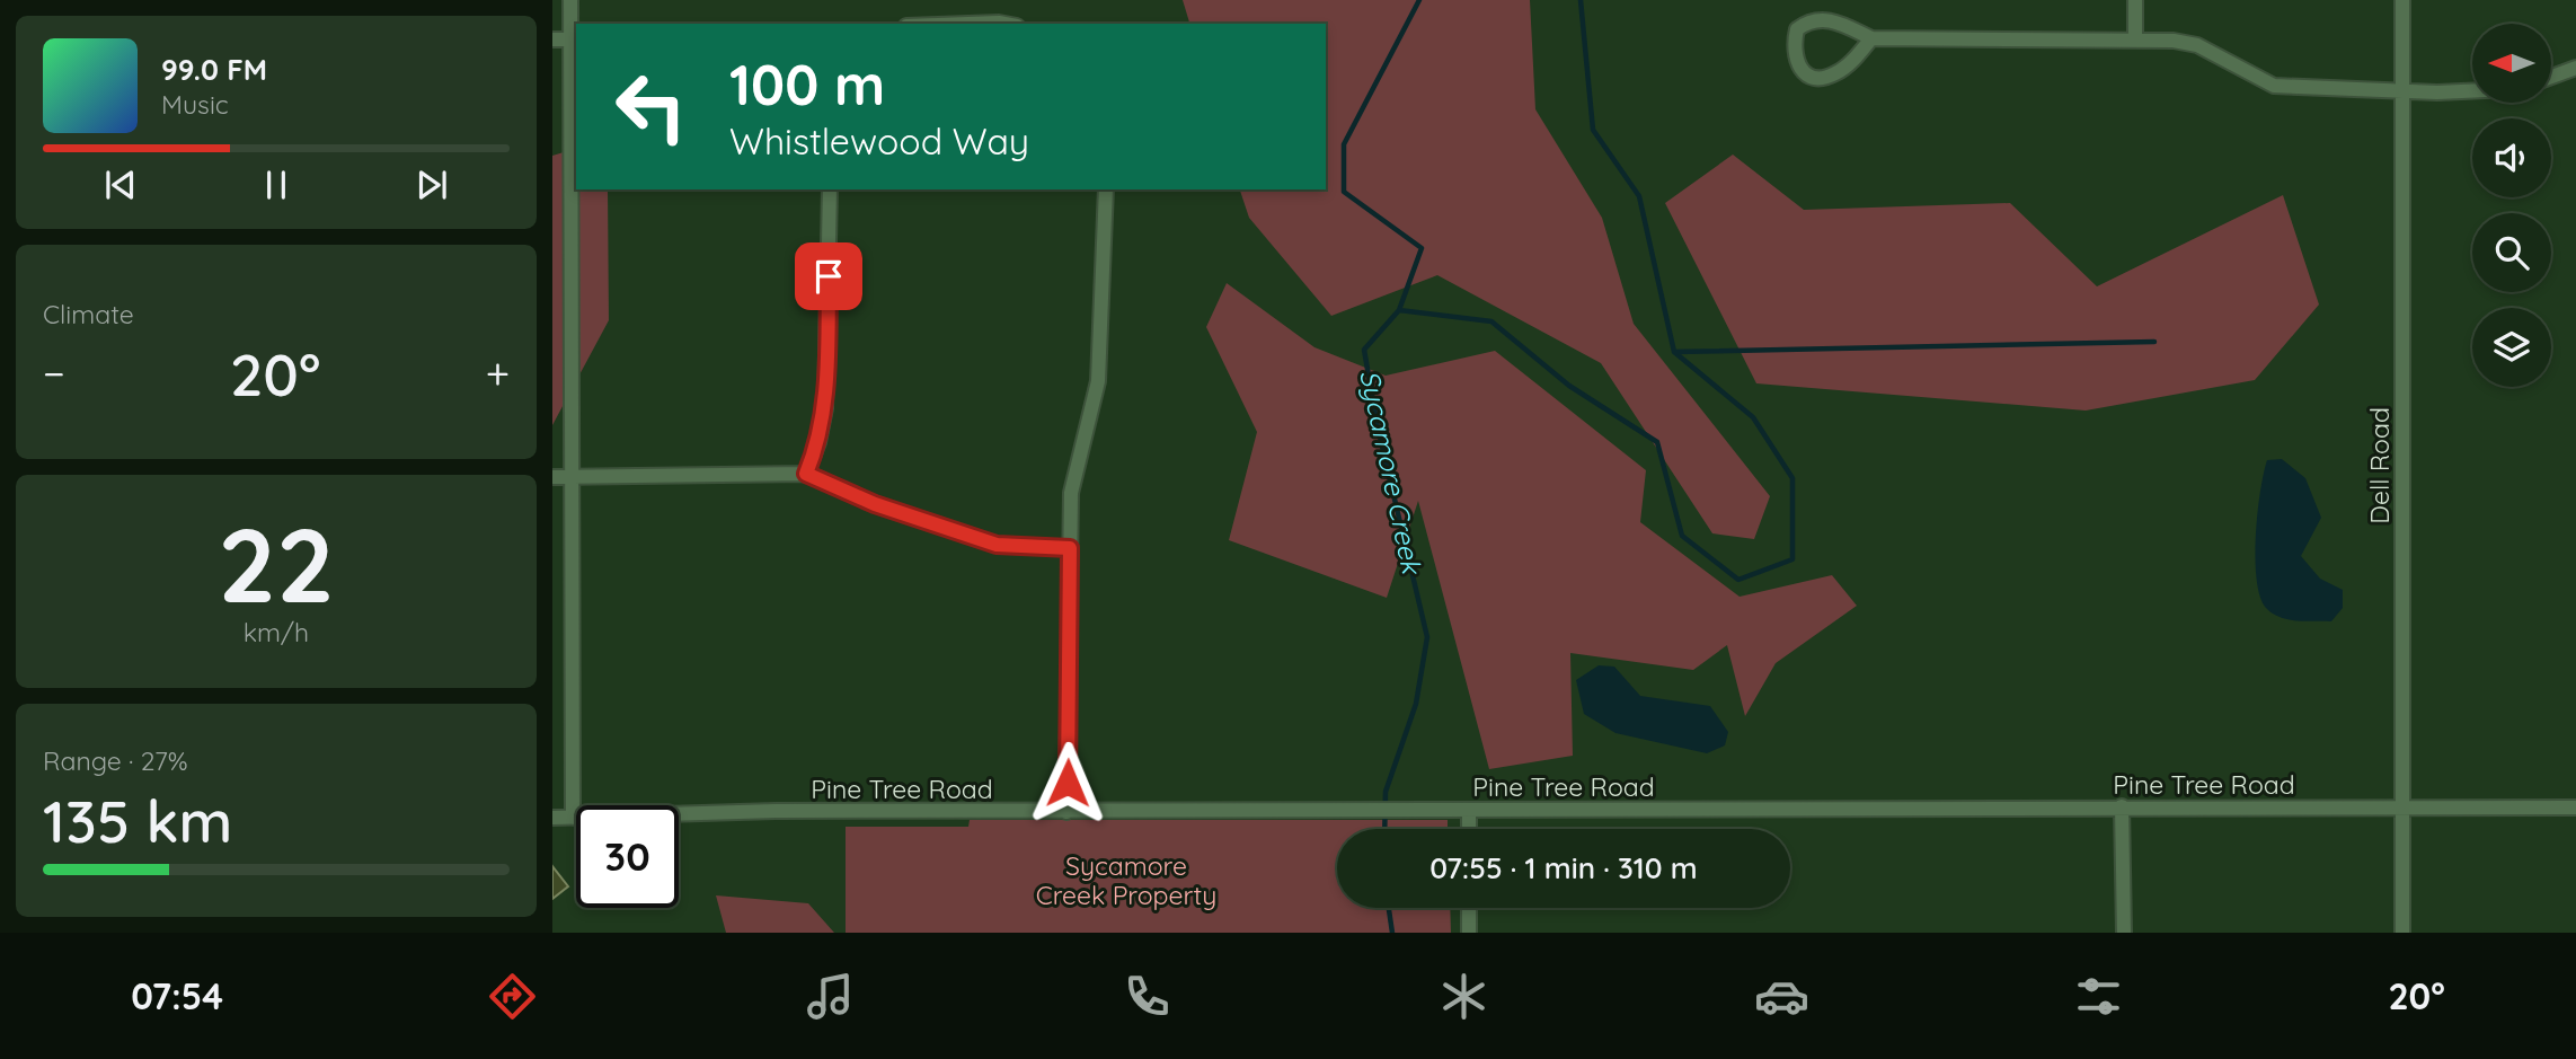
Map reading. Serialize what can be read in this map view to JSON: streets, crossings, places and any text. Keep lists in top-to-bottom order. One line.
{"streets":{"street":["Dell Road","Pine Tree Road"]},"crossings":[["Dell Road","Pine Tree Road"]],"water":["Sycamore Creek"],"parks":["Sycamore Creek Property"],"north":"left","page":{"turn":["100 m","Whistlewood Way"],"song":["99.0 FM","Music"],"tile":["Climate",["22","km/h"],["Range · 27%","135 km"]],"heat":["−","20°","+"],"limit":"30","trip":"07:55 · 1 min · 310 m","tabs":["07:54","20°"]}}
